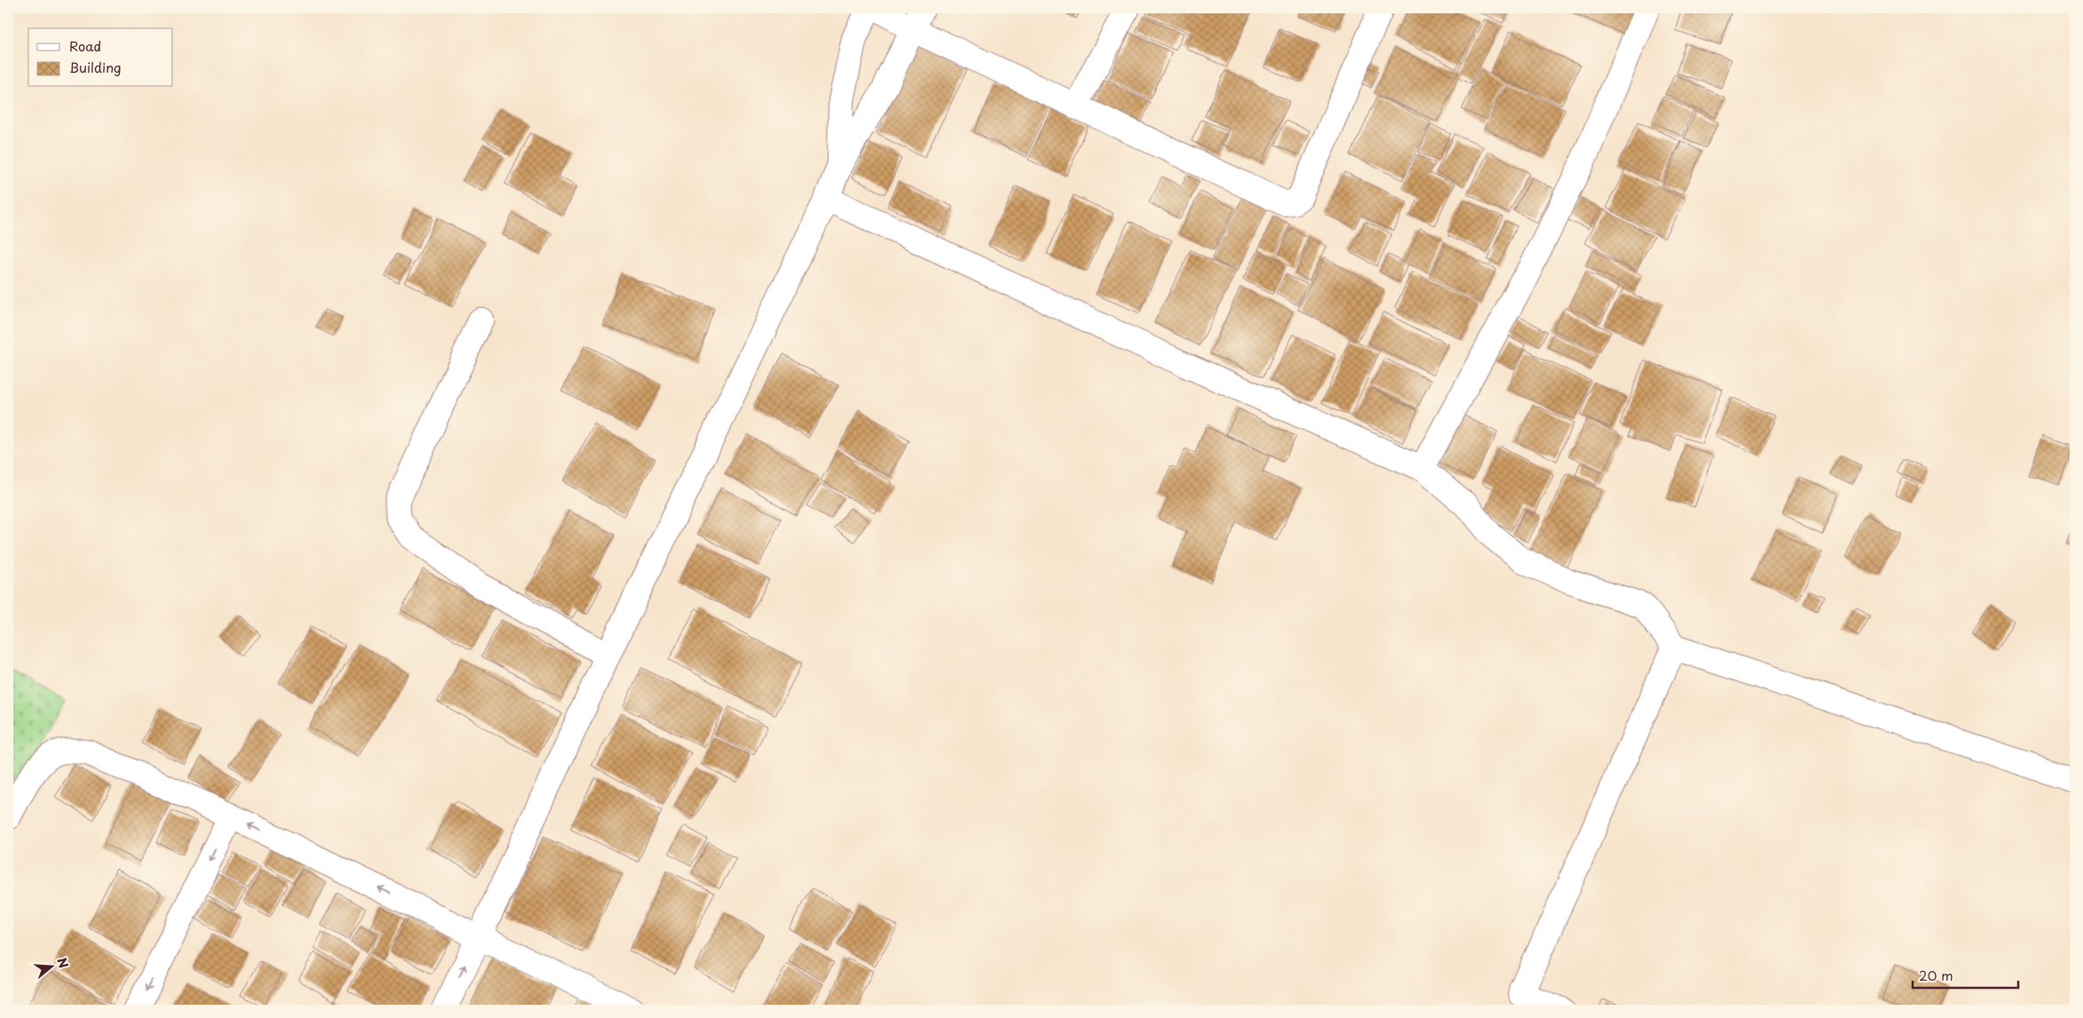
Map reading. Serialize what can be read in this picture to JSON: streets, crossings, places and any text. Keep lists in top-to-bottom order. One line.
{"legend":["Road","Building"],"scale_bar":"20 m","north":"right"}
